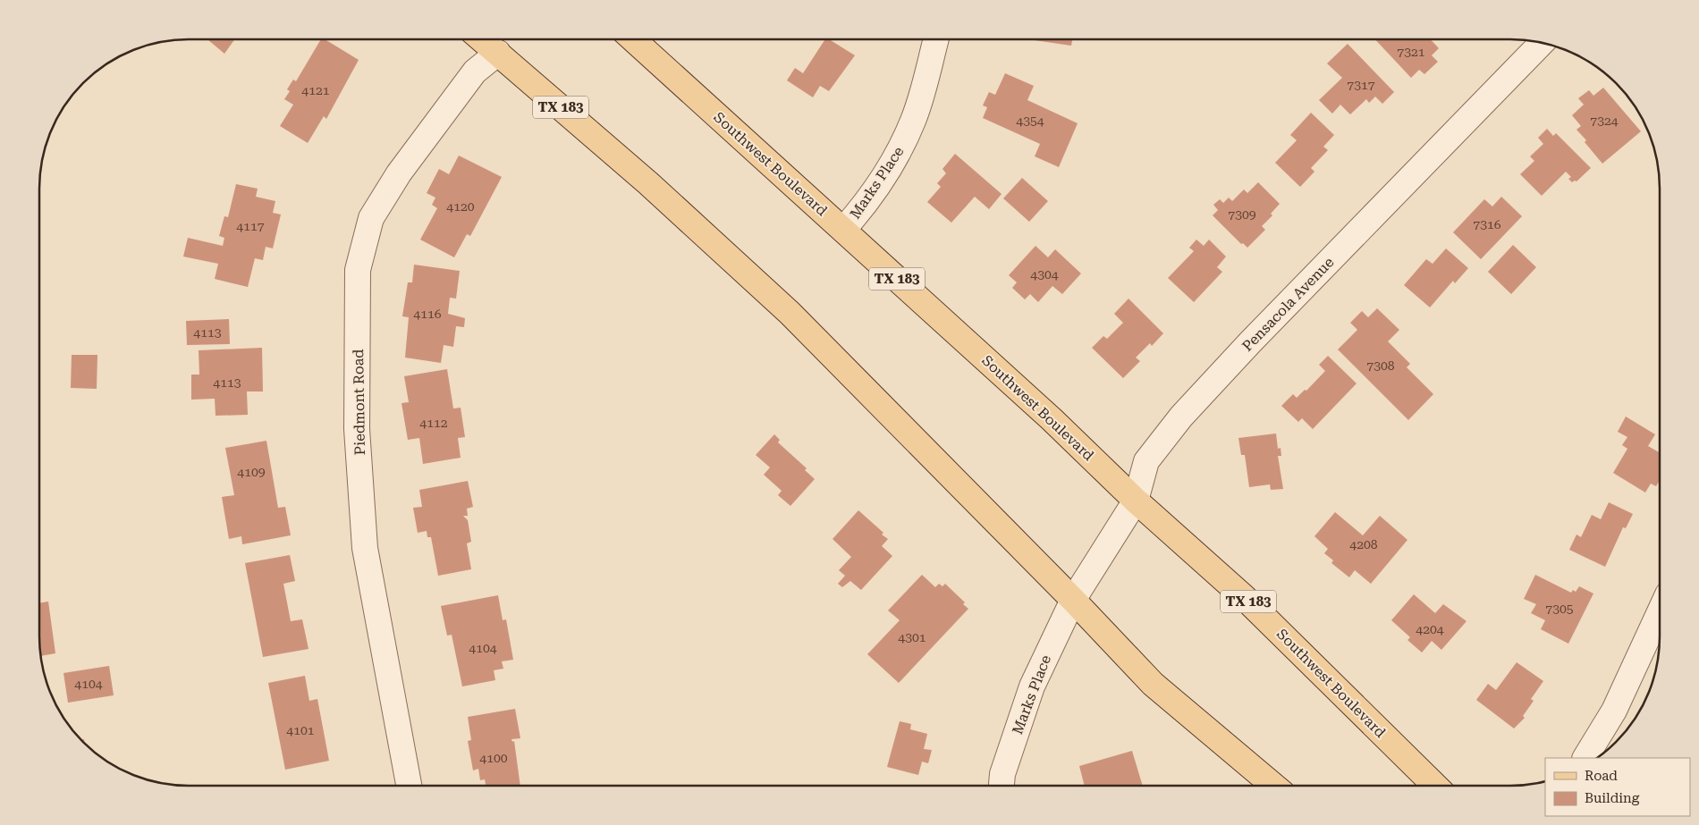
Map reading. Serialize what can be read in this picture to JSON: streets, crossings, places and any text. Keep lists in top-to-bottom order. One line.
{"streets":{"main road":["TX 183","Southwest Boulevard"],"street":["Marks Place","Pensacola Avenue","Piedmont Road"]},"crossings":[["TX 183","Marks Place"],["TX 183","Pensacola Avenue"],["TX 183","Piedmont Road"],["Southwest Boulevard","Marks Place"],["Southwest Boulevard","Pensacola Avenue"],["Marks Place","Pensacola Avenue"]],"house_numbers":["7321","7317","4121","4354","7324","4120","7309","7316","4117","4304","4116","4113","7308","4113","4112","4109","4208","7305","4204","4301","4104","4104","4101","4100"],"legend":["Road","Building"]}
